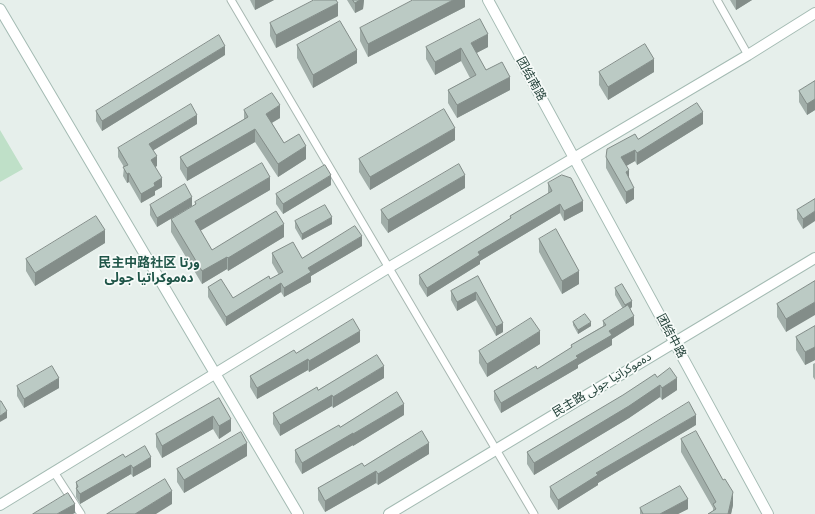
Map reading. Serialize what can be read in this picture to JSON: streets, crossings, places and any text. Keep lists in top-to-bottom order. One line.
{"streets":{"street":["团结南路","团结中路","民主路 دەموكراتيا جولى"]},"crossings":[["团结南路","团结中路"],["团结中路","民主路 دەموكراتيا جولى"]],"districts":["民主中路社区 ورتا دەموكراتيا جولى"]}
